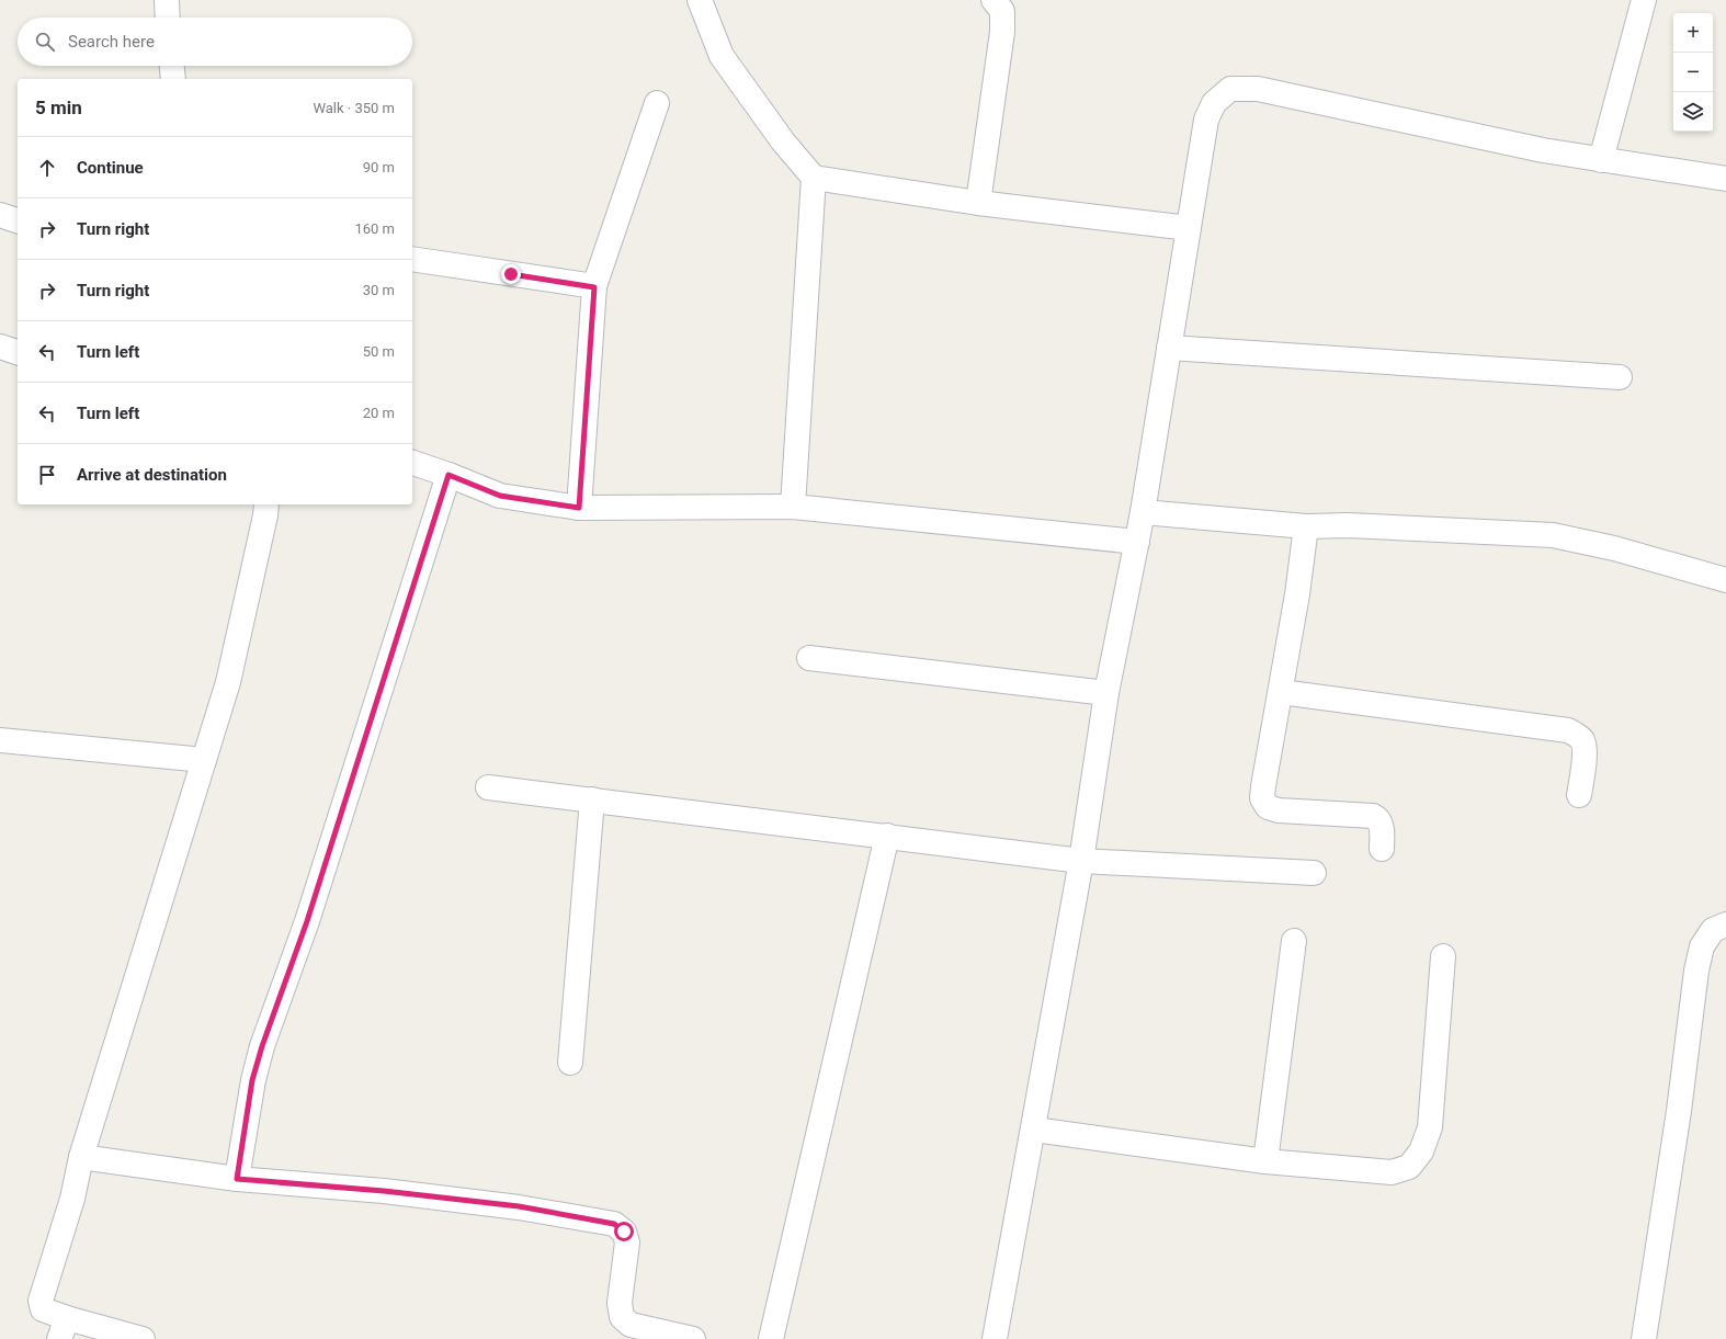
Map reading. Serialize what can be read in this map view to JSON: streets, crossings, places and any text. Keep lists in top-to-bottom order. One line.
{"page":{"map_buttons":["+","−"],"search":"Search here","heading":["5 min","Walk · 350 m"],"list":[["Continue","90 m"],["Turn right","160 m"],["Turn right","30 m"],["Turn left","50 m"],["Turn left","20 m"],"Arrive at destination"]}}
